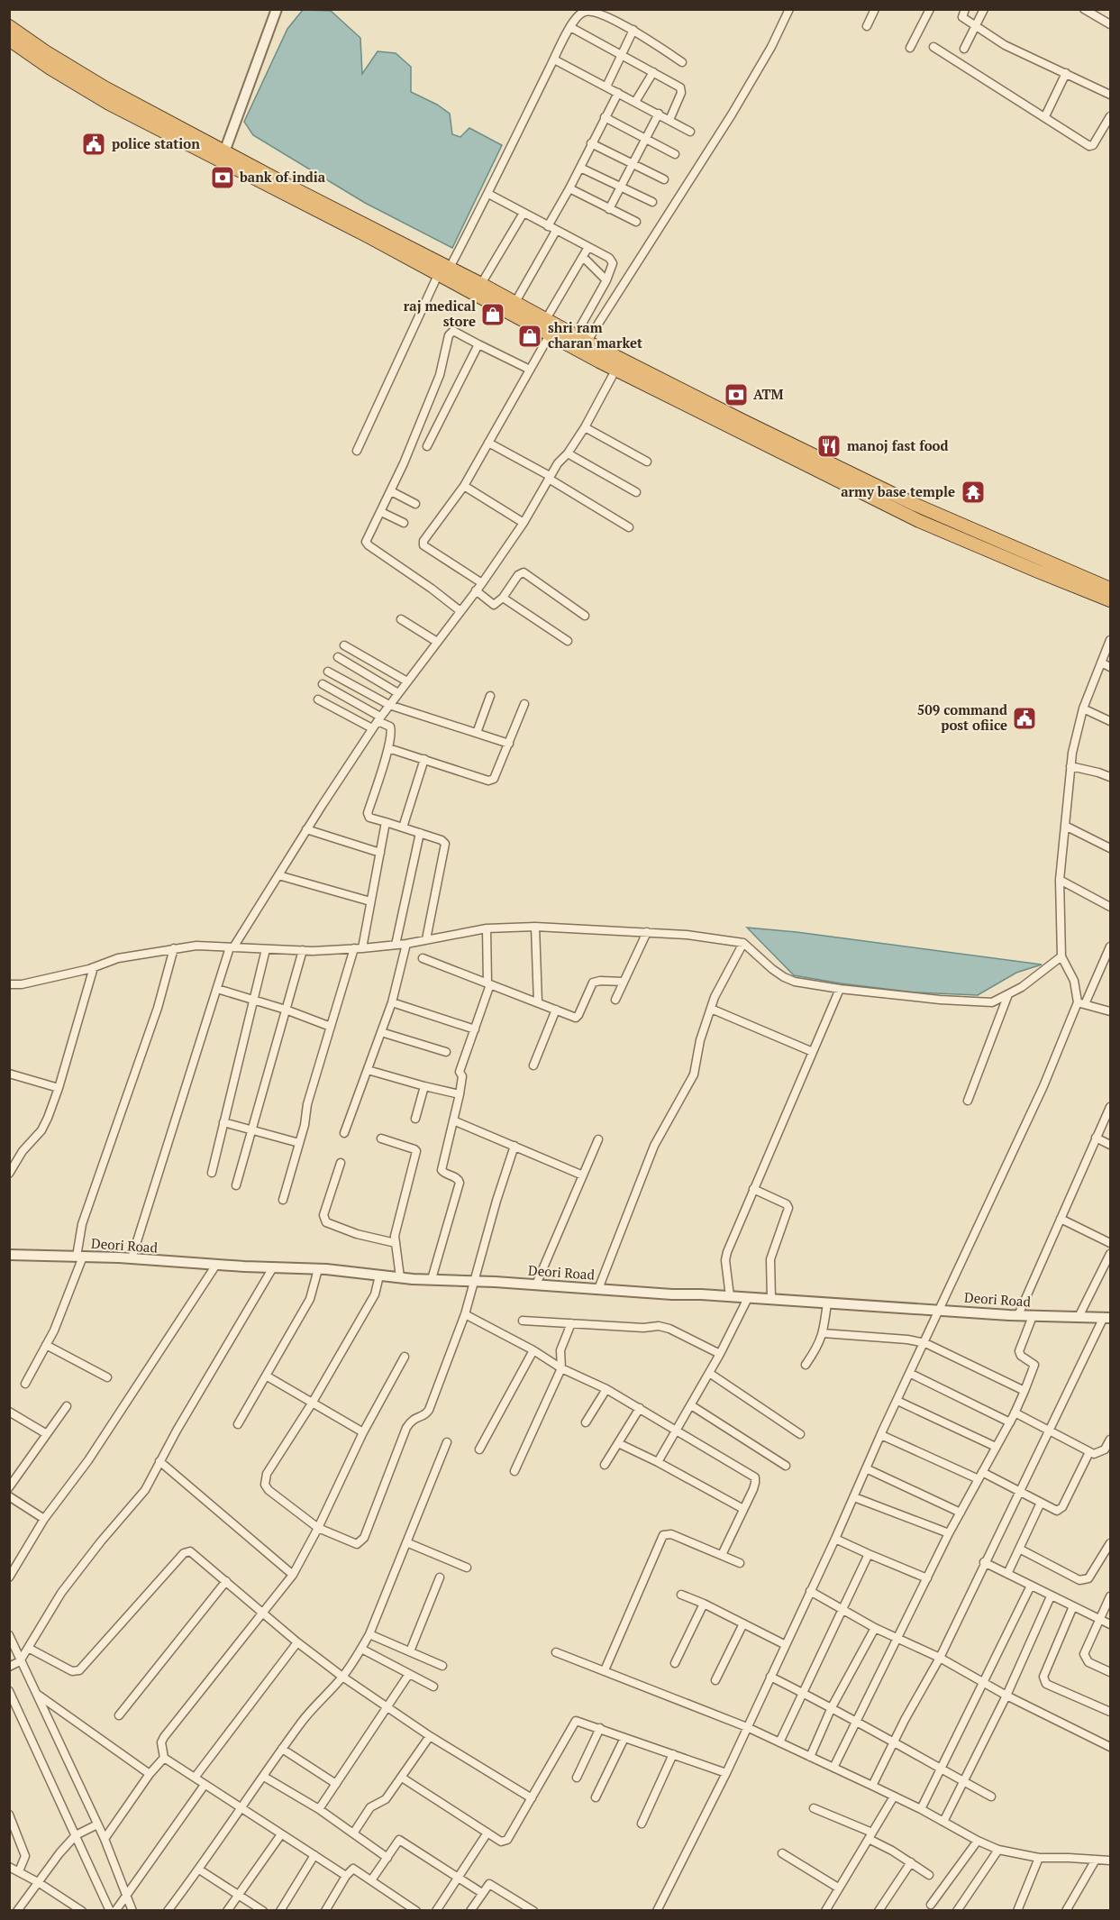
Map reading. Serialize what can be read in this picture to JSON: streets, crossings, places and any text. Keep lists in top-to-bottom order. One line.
{"streets":{"street":["Deori Road"]},"places":{"public building":["police station","509 command post ofiice"],"bank":["bank of india","ATM"],"shop":["raj medical store","shri ram charan market"],"restaurant":["manoj fast food"],"temple":["army base temple"]}}
